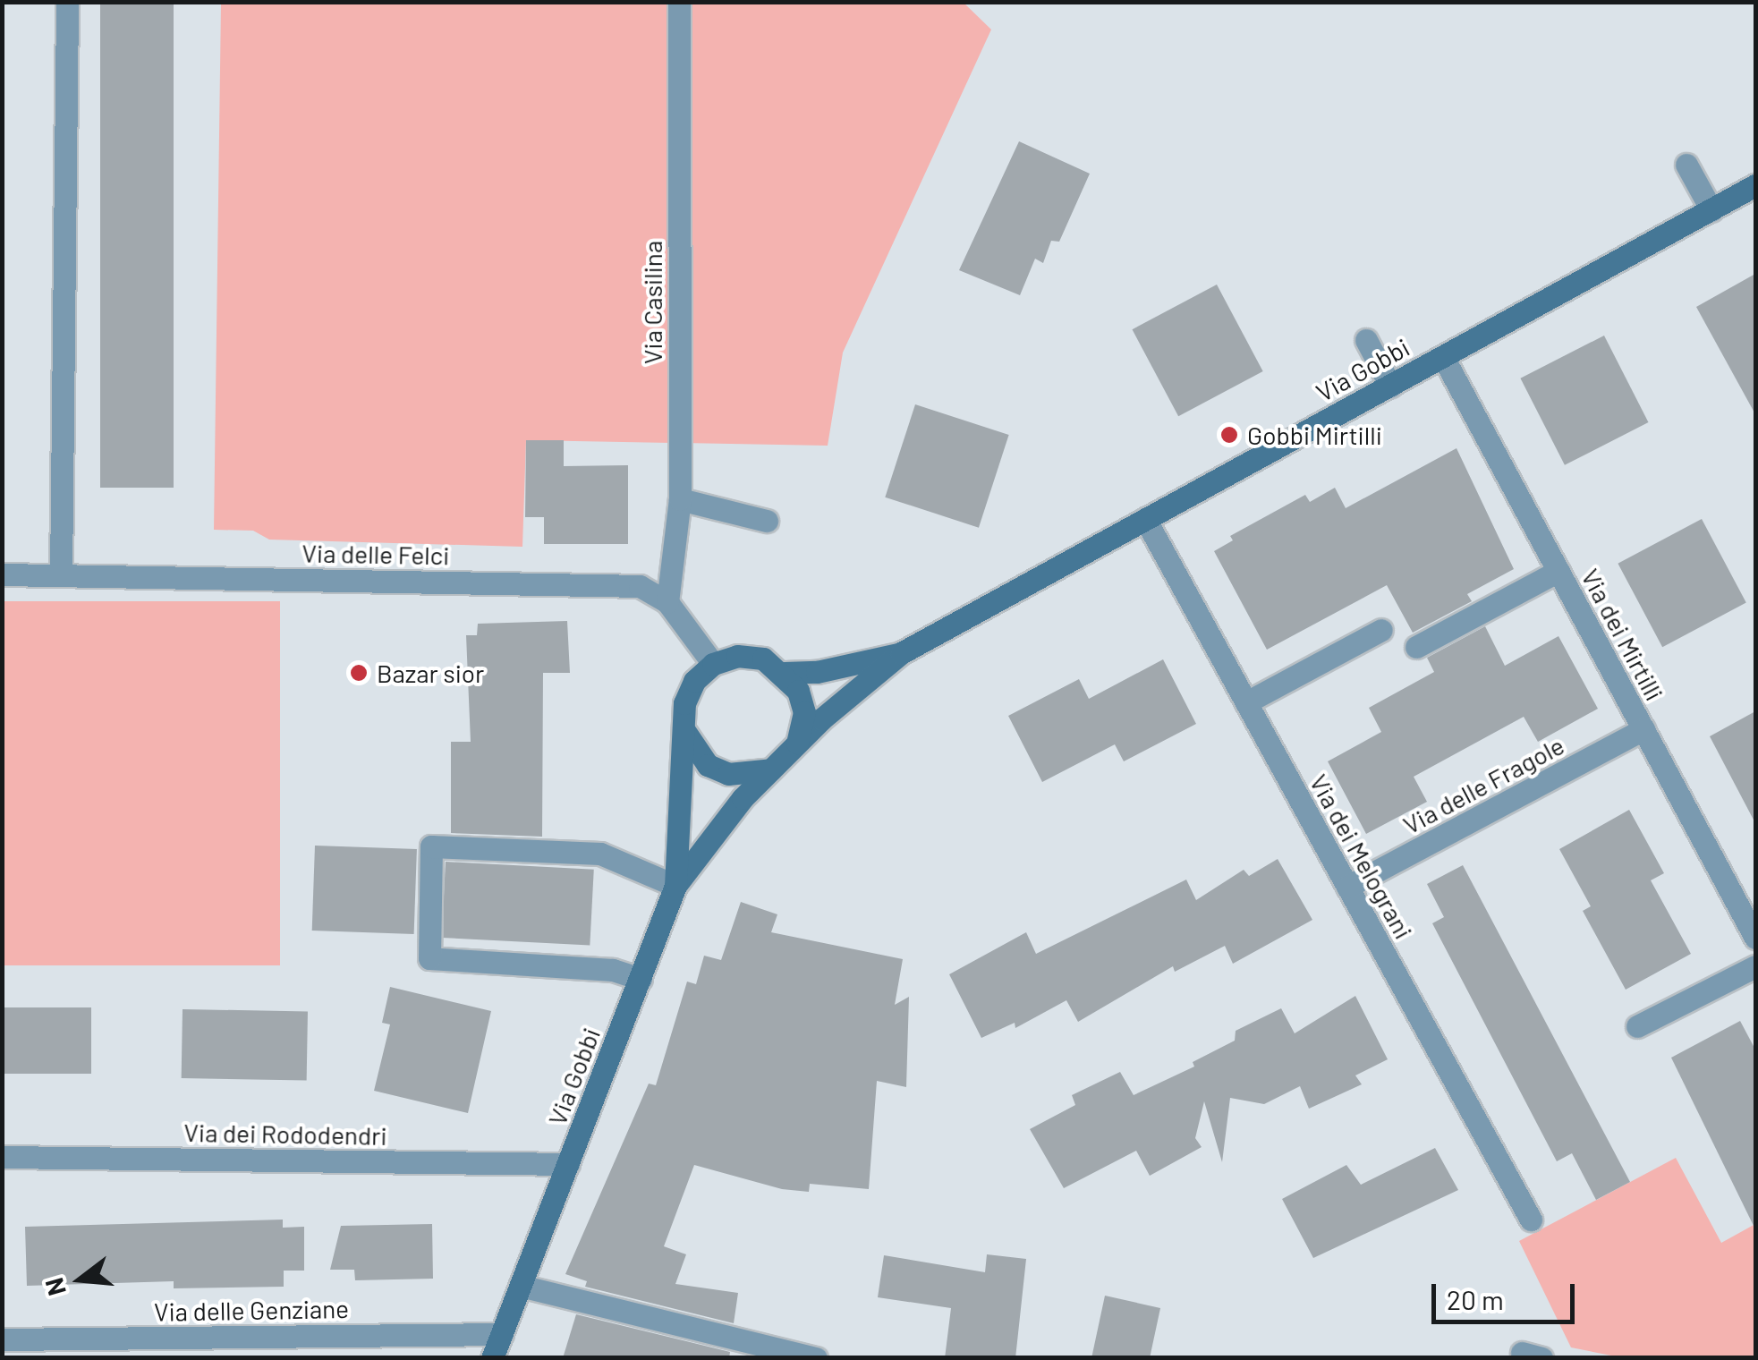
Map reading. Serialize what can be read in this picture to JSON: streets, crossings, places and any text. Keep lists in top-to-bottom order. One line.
{"streets":{"street":["Via Casilina","Via Gobbi","Via delle Felci","Via dei Mirtilli","Via delle Fragole","Via dei Melograni","Via dei Rododendri","Via delle Genziane"]},"crossings":[["Via Casilina","Via delle Felci"],["Via Gobbi","Via dei Mirtilli"],["Via Gobbi","Via dei Melograni"],["Via Gobbi","Via dei Rododendri"],["Via Gobbi","Via delle Genziane"],["Via dei Mirtilli","Via delle Fragole"],["Via delle Fragole","Via dei Melograni"]],"places":["Gobbi Mirtilli","Bazar sior"],"scale_bar":"20 m","north":"left"}
